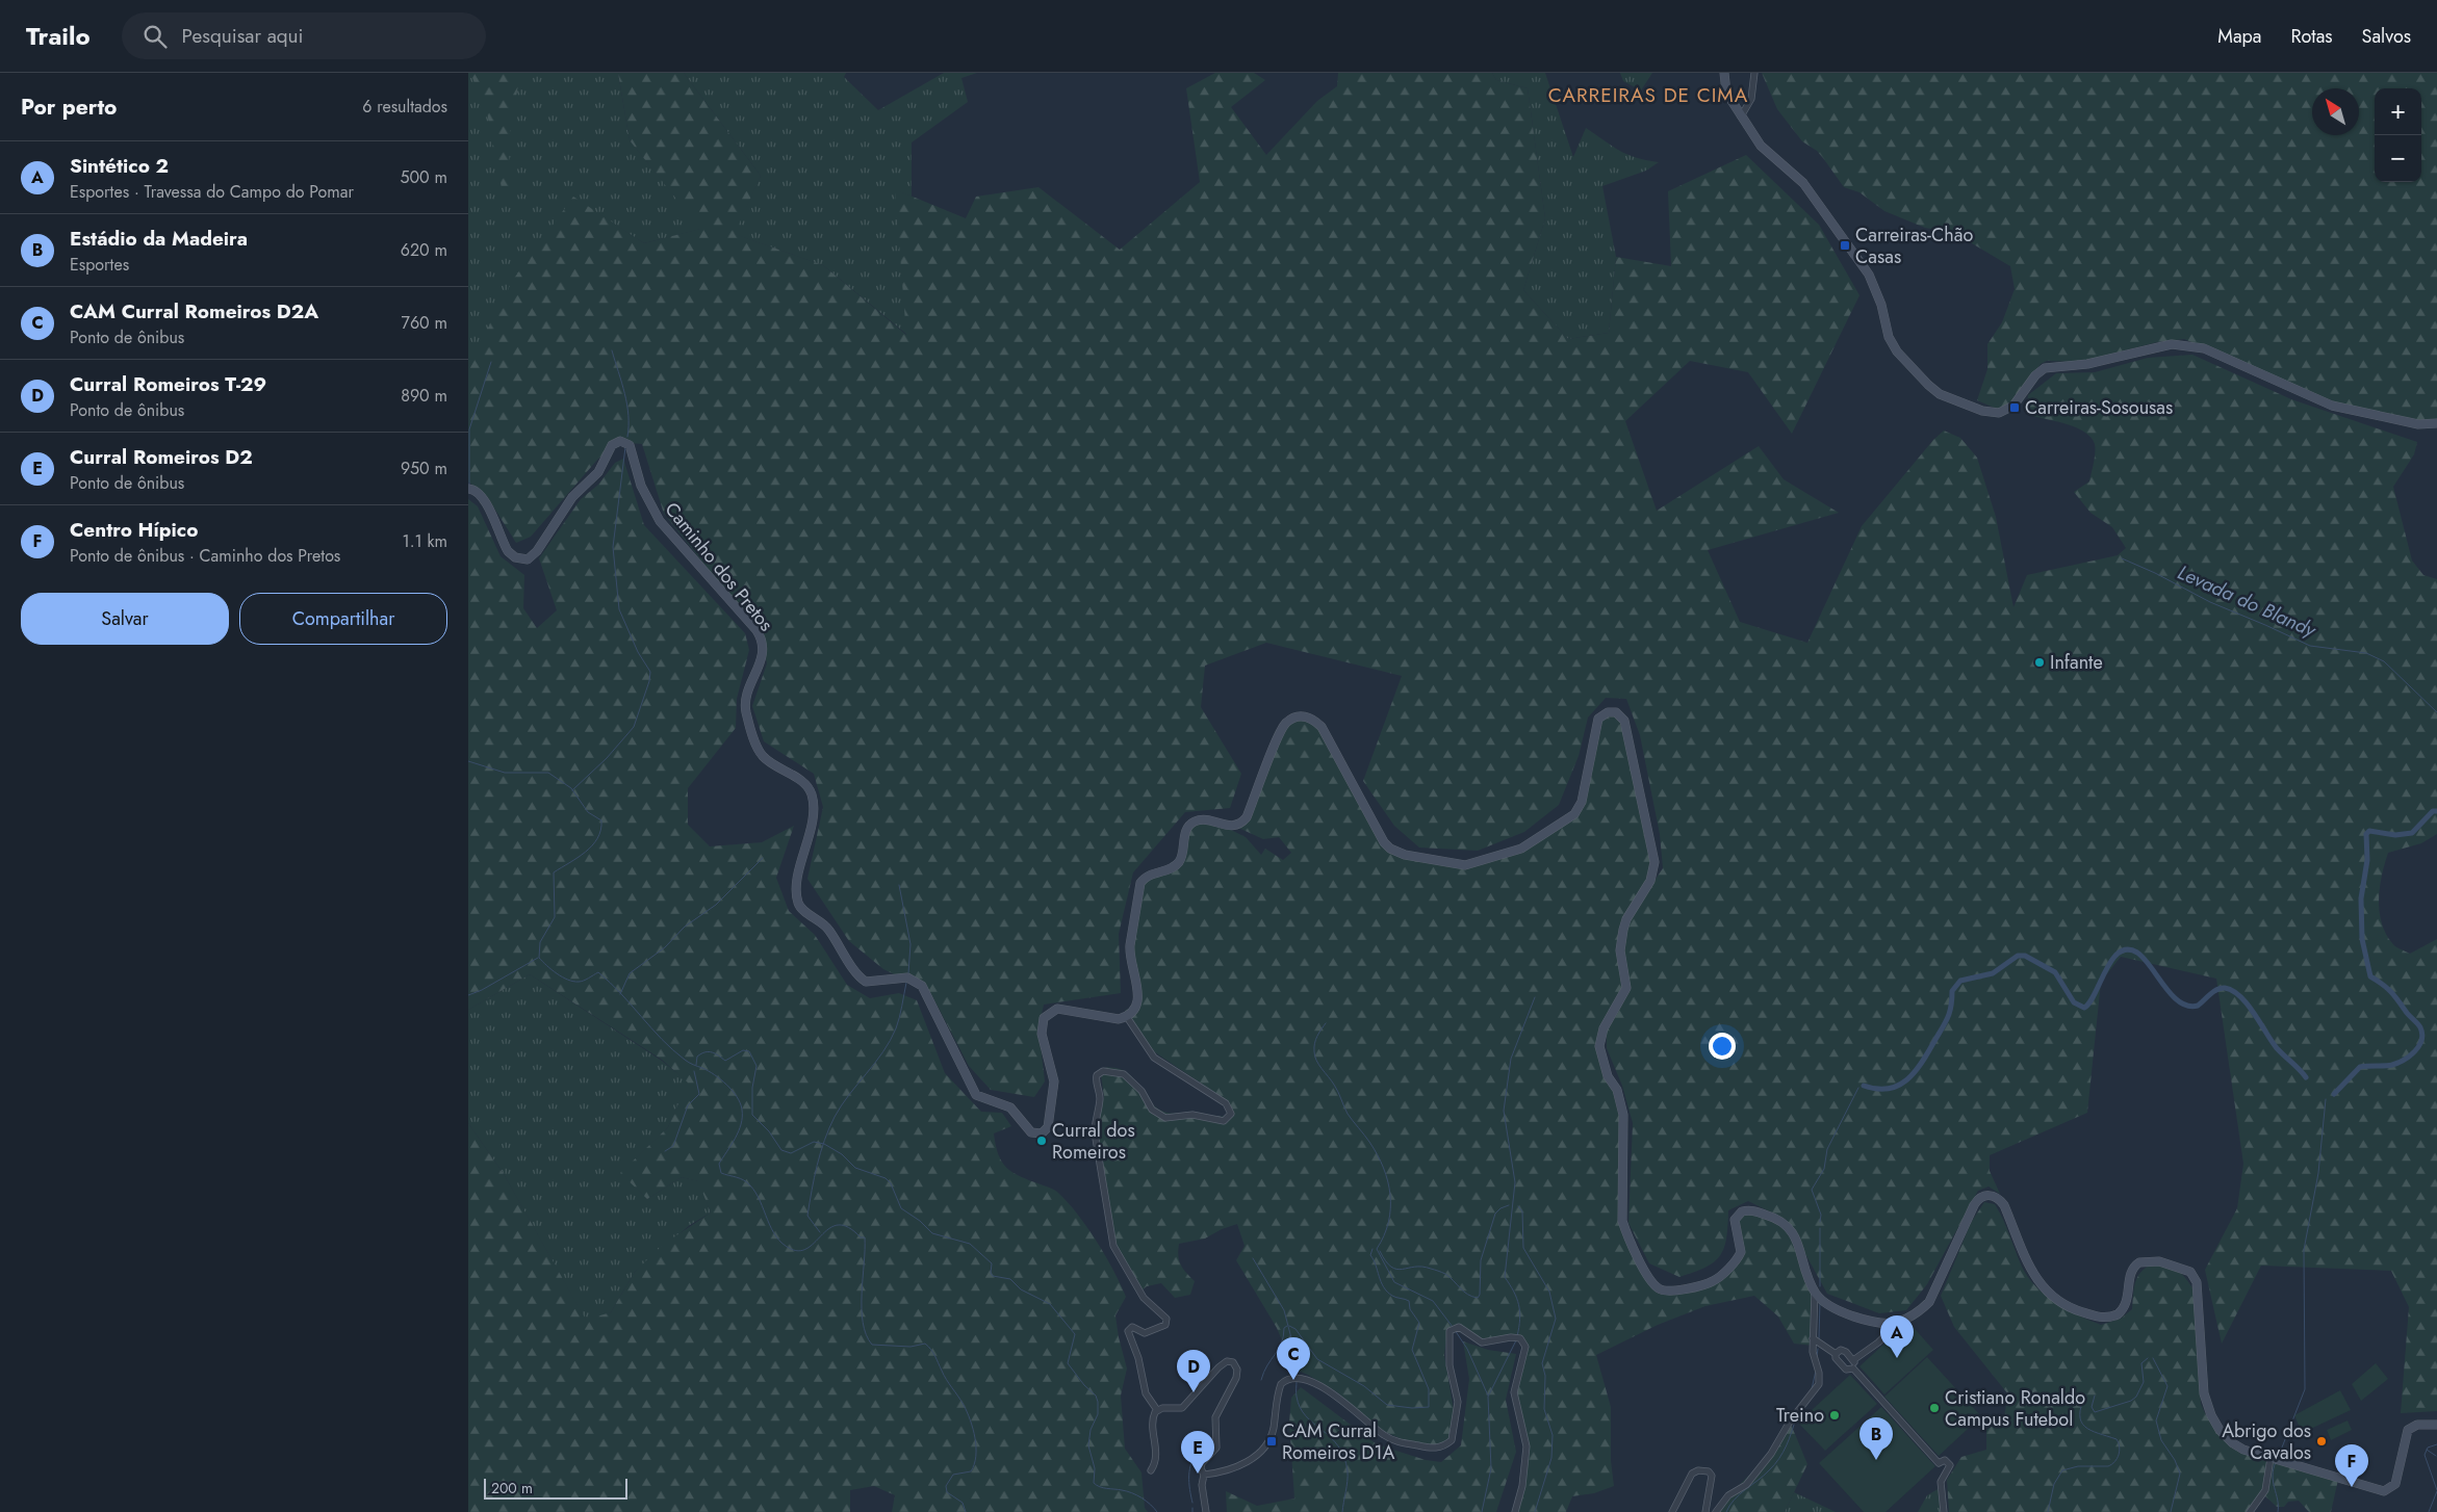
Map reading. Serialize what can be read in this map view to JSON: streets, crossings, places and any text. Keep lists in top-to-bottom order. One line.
{"streets":{"main road":["Caminho dos Pretos"]},"districts":["CARREIRAS DE CIMA"],"water":["Levada do Blandy"],"places":{"transit":["Carreiras-Chão Casas","Carreiras-Sosousas","CAM Curral Romeiros D1A"],"other":["Infante","Curral dos Romeiros","Cristiano Ronaldo Campus Futebol","Treino","Abrigo dos Cavalos"]},"scale_bar":"200 m","north":"top left","page":{"header":"Trailo","search":"Pesquisar aqui","nav":["Mapa","Rotas","Salvos"],"heading":["Por perto","6 resultados"],"map_buttons":["+","−"],"list":[{"mark":"A","name":"Sintético 2","note":"Esportes · Travessa do Campo do Pomar","value":"500 m"},{"mark":"B","name":"Estádio da Madeira","note":"Esportes","value":"620 m"},{"mark":"C","name":"CAM Curral Romeiros D2A","note":"Ponto de ônibus","value":"760 m"},{"mark":"D","name":"Curral Romeiros T-29","note":"Ponto de ônibus","value":"890 m"},{"mark":"E","name":"Curral Romeiros D2","note":"Ponto de ônibus","value":"950 m"},{"mark":"F","name":"Centro Hípico","note":"Ponto de ônibus · Caminho dos Pretos","value":"1.1 km"}],"buttons":["Salvar","Compartilhar"],"pins":["A","C","D","B","E","F"],"scale":"200 m"}}
